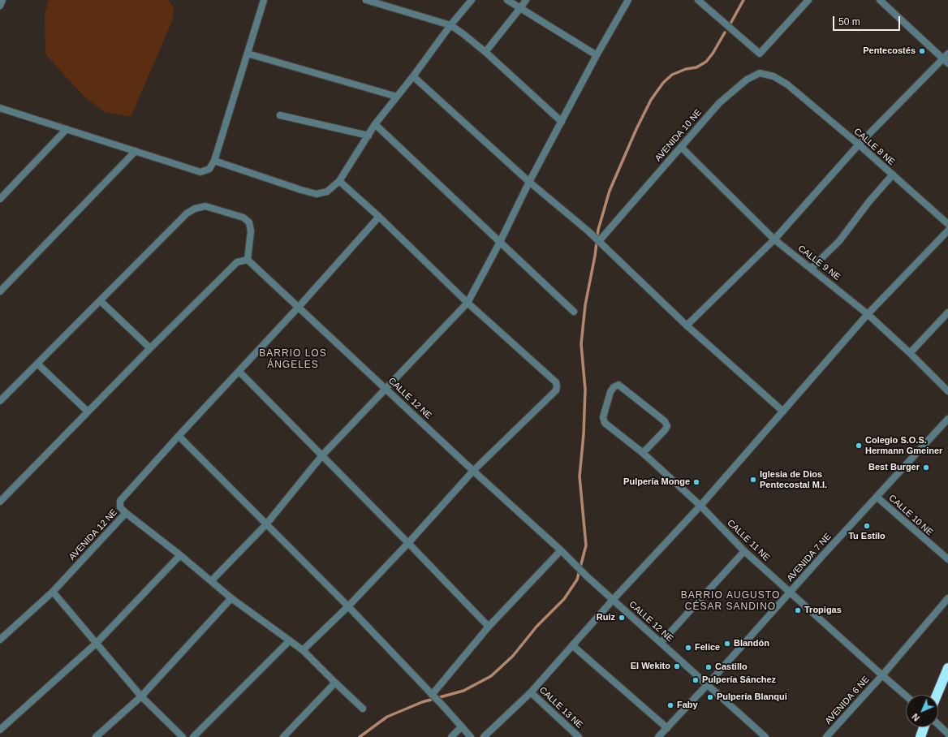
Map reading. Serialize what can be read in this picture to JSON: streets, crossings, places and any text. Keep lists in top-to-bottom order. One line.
{"streets":{"street":["AVENIDA 10 NE","CALLE 8 NE","CALLE 9 NE","CALLE 12 NE","CALLE 10 NE","AVENIDA 12 NE","CALLE 11 NE","AVENIDA 7 NE","AVENIDA 6 NE","CALLE 13 NE"]},"crossings":[["AVENIDA 10 NE","CALLE 8 NE"],["AVENIDA 10 NE","CALLE 9 NE"],["CALLE 12 NE","AVENIDA 12 NE"],["CALLE 12 NE","AVENIDA 7 NE"],["CALLE 10 NE","AVENIDA 7 NE"],["CALLE 11 NE","AVENIDA 7 NE"],["CALLE 11 NE","AVENIDA 6 NE"]],"districts":["BARRIO LOS ÁNGELES","BARRIO AUGUSTO CÉSAR SANDINO"],"places":["Pentecostés","Colegio S.O.S. Hermann Gmeiner","Best Burger","Iglesia de Dios Pentecostal M.I.","Pulpería Monge","Tu Estilo","Tropigas","Ruiz","Blandón","Felice","El Wekito","Castillo","Pulpería Sánchez","Pulpería Blanqui","Faby"],"scale_bar":"50 m","north":"bottom left"}
